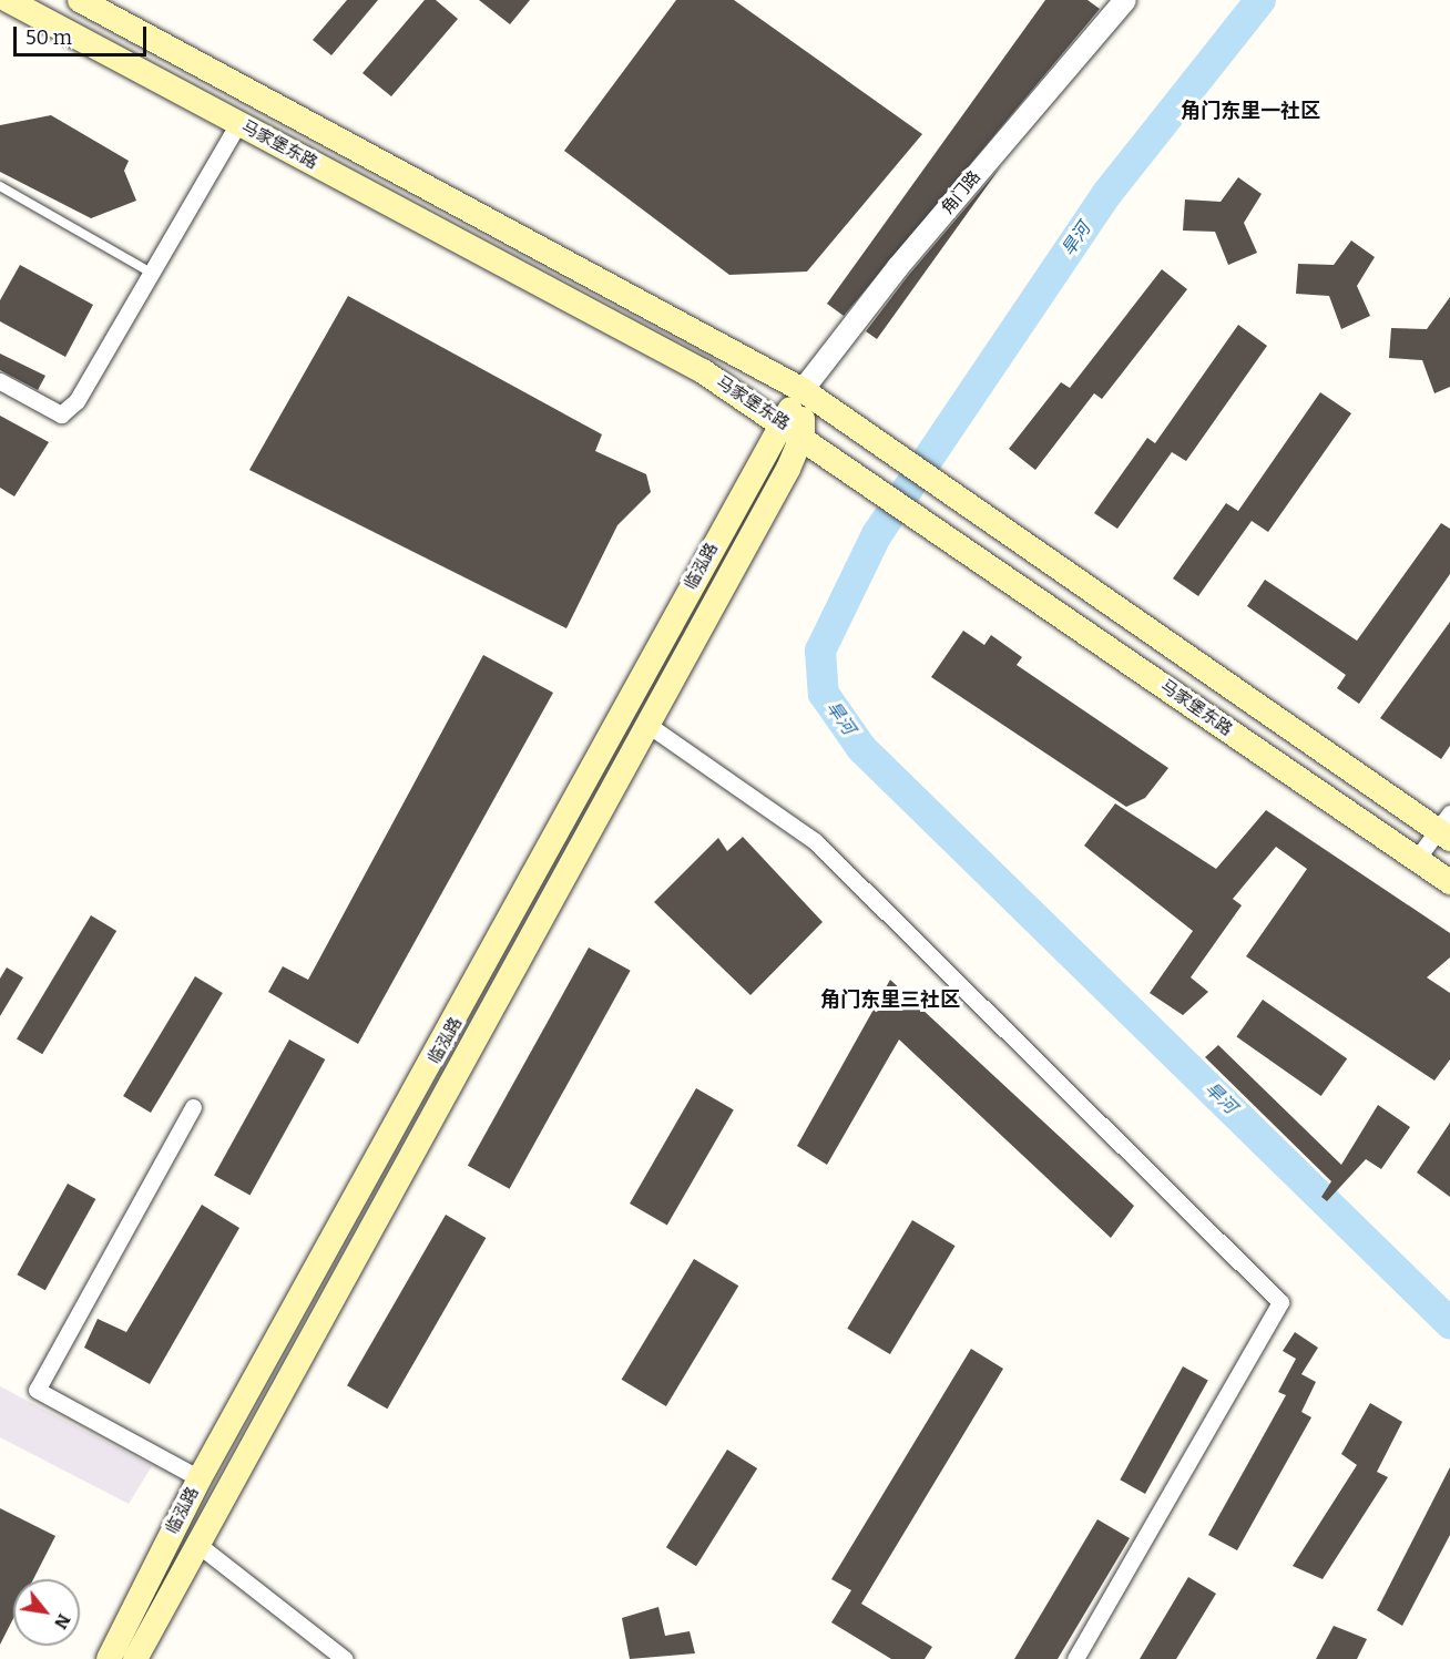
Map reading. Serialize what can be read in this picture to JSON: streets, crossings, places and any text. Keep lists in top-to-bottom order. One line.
{"streets":{"main road":["马家堡东路","临泓路"],"street":["角门路"]},"crossings":[["马家堡东路","角门路"],["马家堡东路","临泓路"]],"districts":["角门东里一社区","角门东里三社区"],"water":["旱河"],"scale_bar":"50 m","north":"bottom right"}
